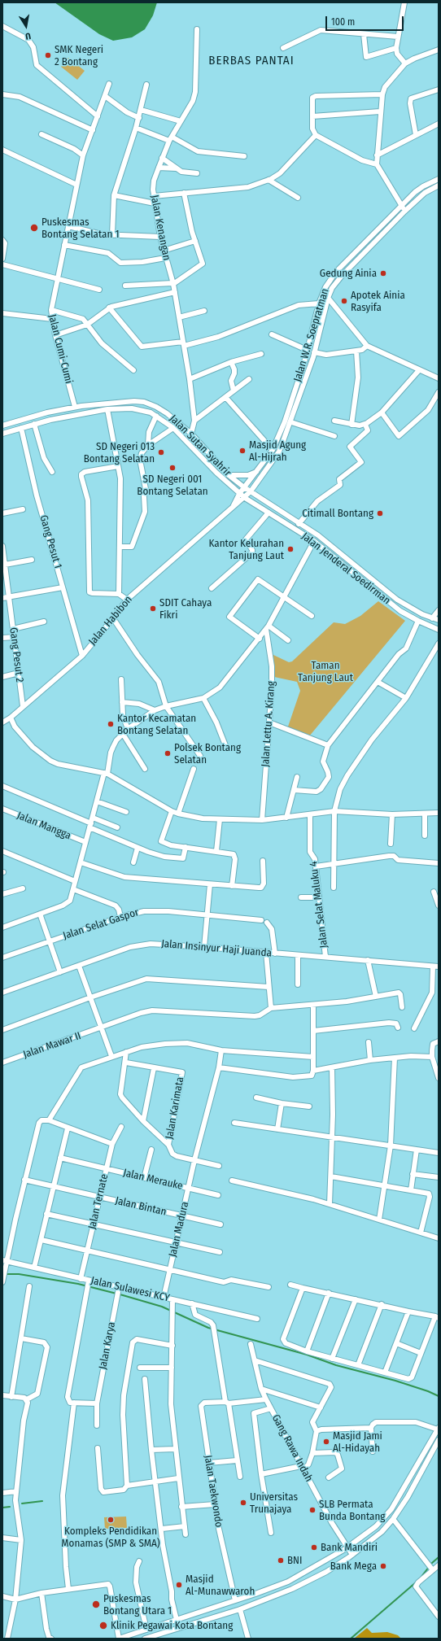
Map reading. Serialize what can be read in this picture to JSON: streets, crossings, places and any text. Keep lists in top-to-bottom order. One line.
{"streets":{"street":["Jalan Kenangan","Jalan W.R. Soepratman","Jalan Cumi-Cumi","Jalan Sutan Syahrir","Gang Pesut 1","Jalan Jenderal Soedirman","Jalan Habibon","Gang Pesut 2","Jalan Lettu A. Kirang","Jalan Mangga","Jalan Selat Maluku 4","Jalan Selat Gaspor","Jalan Insinyur Haji Juanda","Jalan Mawar II","Jalan Karimata","Jalan Merauke","Jalan Ternate","Jalan Bintan","Jalan Madura","Jalan Sulawesi KCY","Jalan Karya","Gang Rawa Indah","Jalan Taekwondo"]},"crossings":[["Jalan Kenangan","Jalan Sutan Syahrir"],["Jalan W.R. Soepratman","Jalan Sutan Syahrir"],["Jalan W.R. Soepratman","Jalan Jenderal Soedirman"],["Jalan W.R. Soepratman","Jalan Habibon"],["Jalan Cumi-Cumi","Jalan Sutan Syahrir"],["Jalan Sutan Syahrir","Gang Pesut 1"],["Jalan Sutan Syahrir","Jalan Jenderal Soedirman"],["Jalan Sutan Syahrir","Jalan Habibon"],["Gang Pesut 1","Jalan Habibon"],["Jalan Jenderal Soedirman","Jalan Habibon"],["Jalan Habibon","Gang Pesut 2"],["Jalan Selat Maluku 4","Jalan Insinyur Haji Juanda"],["Jalan Merauke","Jalan Ternate"],["Jalan Merauke","Jalan Madura"],["Jalan Ternate","Jalan Bintan"],["Jalan Ternate","Jalan Sulawesi KCY"],["Jalan Bintan","Jalan Madura"],["Jalan Madura","Jalan Sulawesi KCY"],["Jalan Sulawesi KCY","Jalan Karya"]],"districts":["BERBAS PANTAI"],"parks":["Taman Tanjung Laut"],"places":["SMK Negeri 2 Bontang","Puskesmas Bontang Selatan 1","Gedung Ainia","Apotek Ainia Rasyifa","Masjid Agung Al-Hijrah","SD Negeri 013 Bontang Selatan","SD Negeri 001 Bontang Selatan","Citimall Bontang","Kantor Kelurahan Tanjung Laut","SDIT Cahaya Fikri","Kantor Kecamatan Bontang Selatan","Polsek Bontang Selatan","Masjid Jami Al-Hidayah","Universitas Trunajaya","SLB Permata Bunda Bontang","Kompleks Pendidikan Monamas (SMP & SMA)","Bank Mandiri","BNI","Bank Mega","Masjid Al-Munawwaroh","Puskesmas Bontang Utara 1","Klinik Pegawai Kota Bontang"],"scale_bar":"100 m","north":"bottom"}
